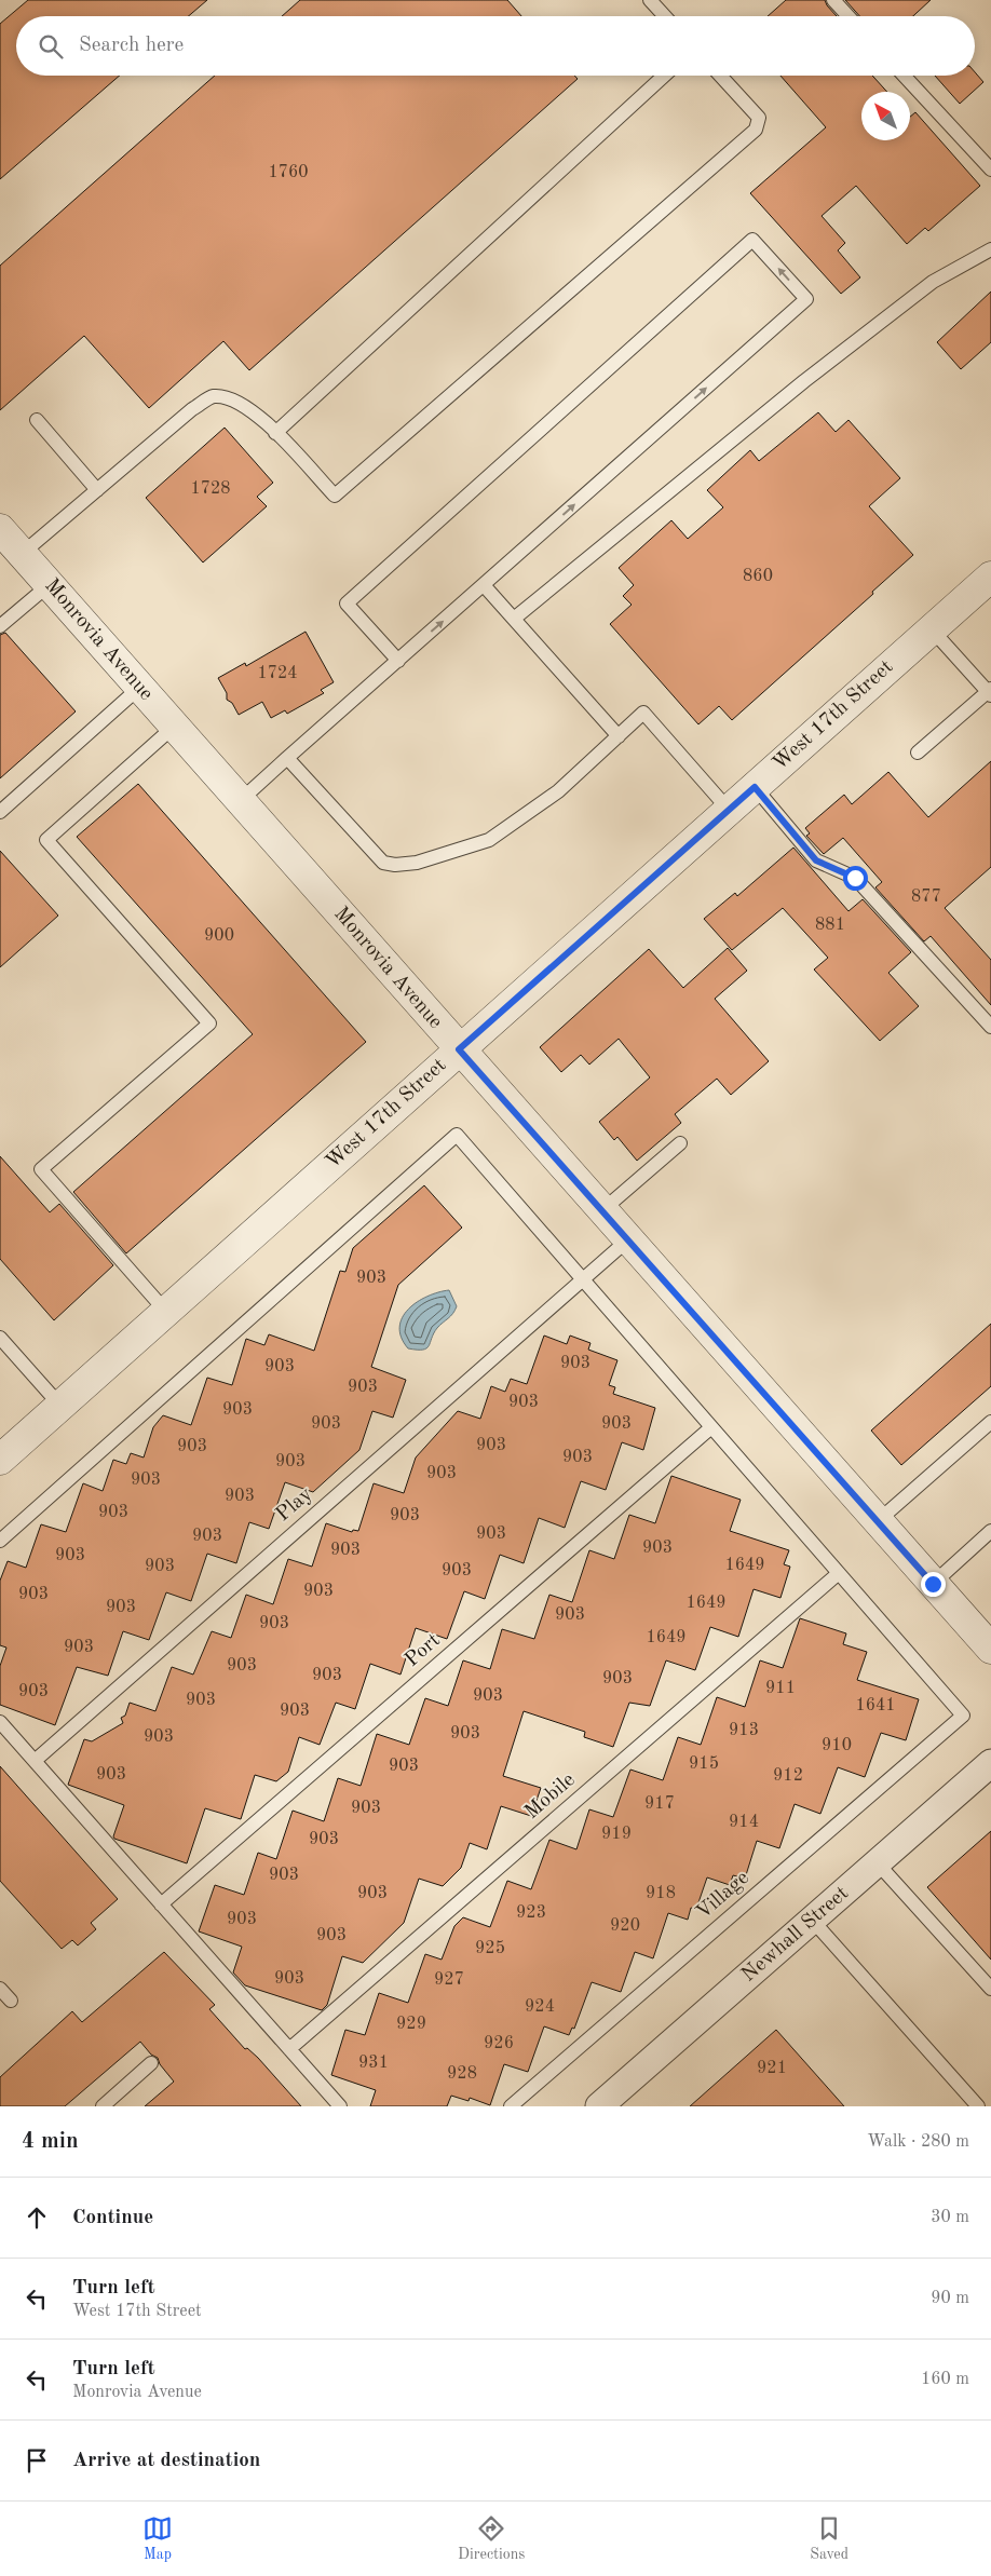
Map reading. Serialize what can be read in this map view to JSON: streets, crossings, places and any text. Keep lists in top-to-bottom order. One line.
{"streets":{"street":["Monrovia Avenue","West 17th Street","Newhall Street"],"lane":["Play","Port","Mobile","Village"]},"crossings":[["Monrovia Avenue","West 17th Street"],["Monrovia Avenue","Play"],["Mobile","Village"]],"house_numbers":["1760","1728","860","1724","877","881","900","903","903","903","903","903","903","903","903","903","903","903","903","903","903","903","903","903","903","903","903","903","903","1649","903","903","903","903","1649","903","903","903","1649","903","903","903","903","911","903","903","903","1641","903","913","903","903","910","915","903","903","912","917","903","914","919","903","903","903","918","923","903","920","903","925","903","927","924","929","926","931","921","928"],"north":"top left","page":{"search":"Search here","heading":["4 min","Walk · 280 m"],"list":[["Continue","30 m"],["Turn left","West 17th Street","90 m"],["Turn left","Monrovia Avenue","160 m"],"Arrive at destination"],"nav":["Map","Directions","Saved"]}}
